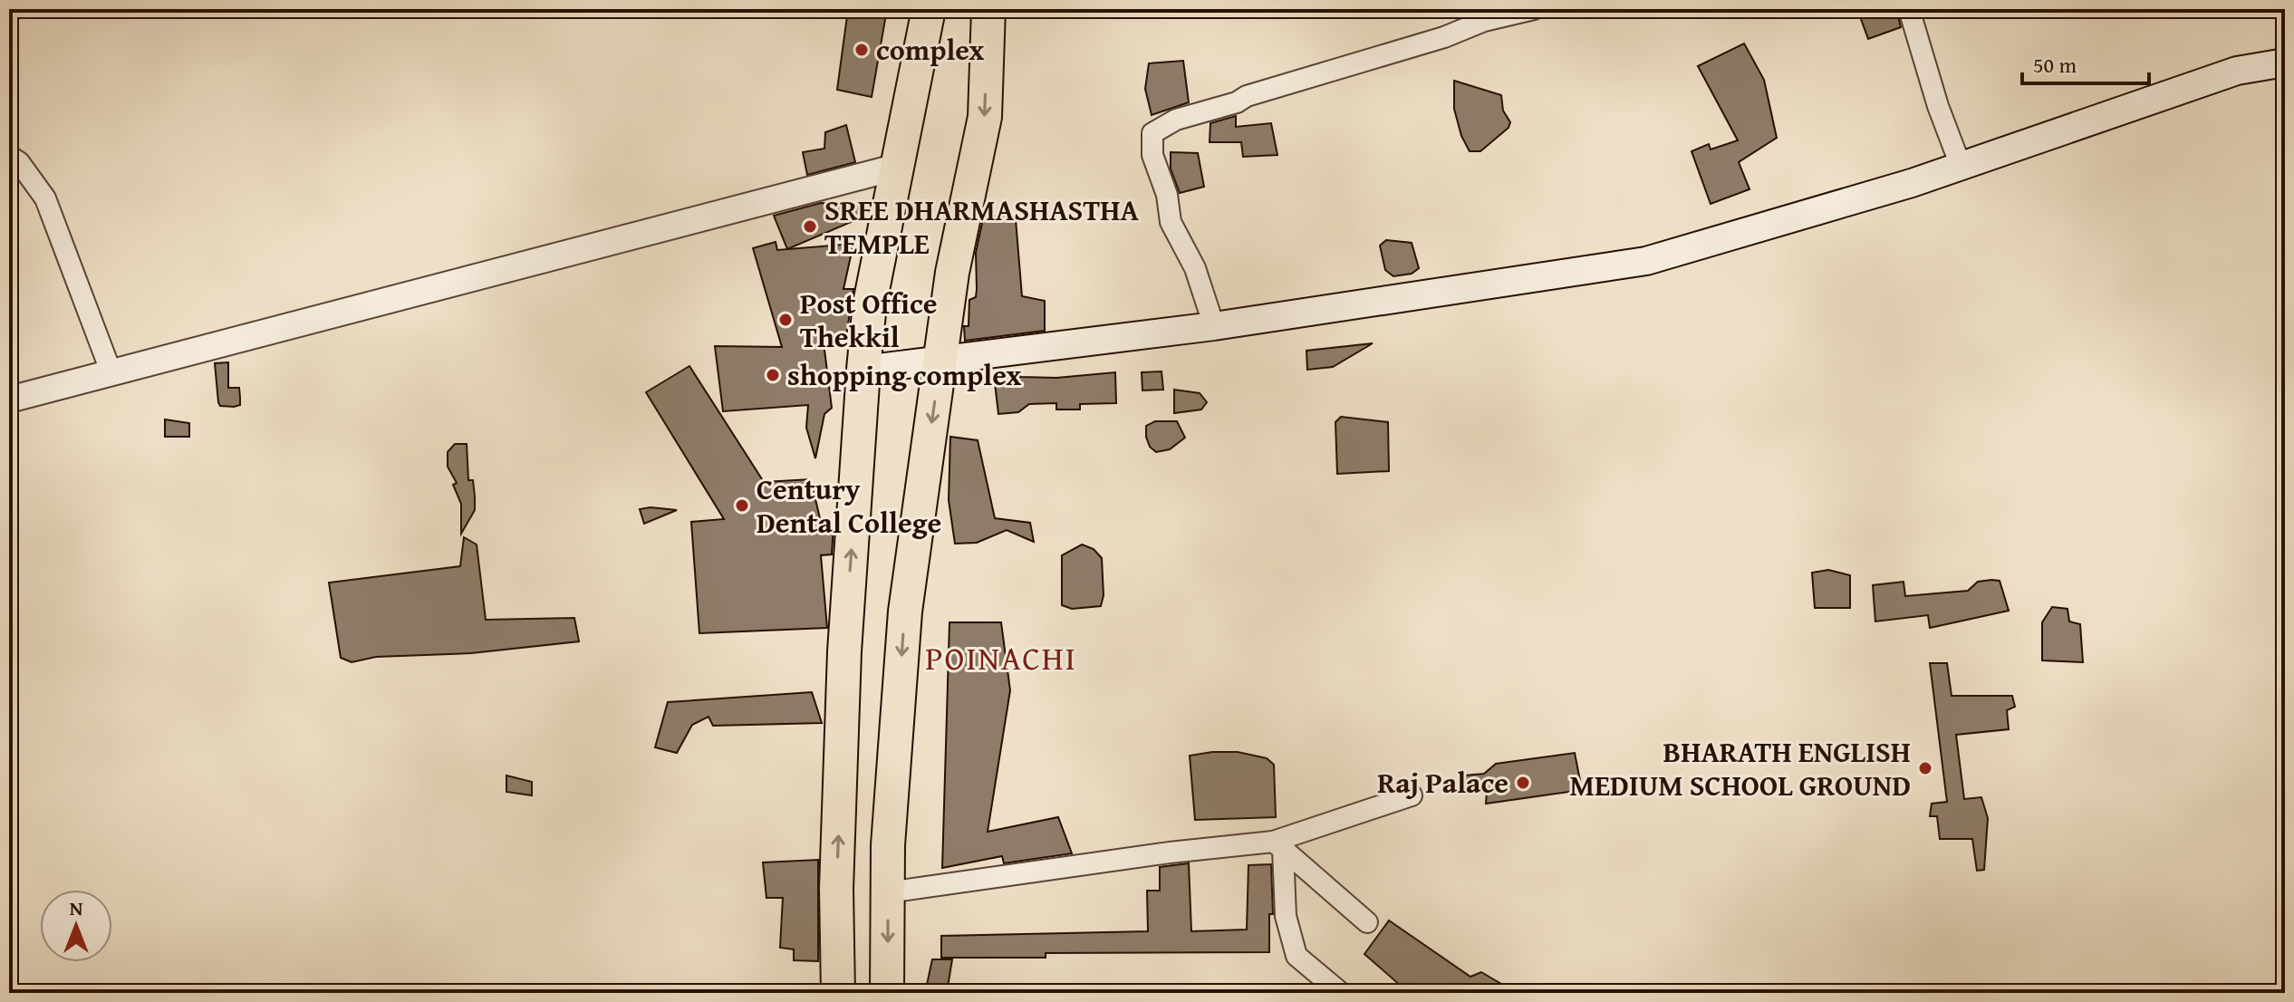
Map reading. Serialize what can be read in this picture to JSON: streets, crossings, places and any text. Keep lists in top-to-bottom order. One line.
{"districts":["POINACHI"],"places":["complex","SREE DHARMASHASTHA TEMPLE","Post Office Thekkil","shopping complex","Century Dental College","BHARATH ENGLISH MEDIUM SCHOOL GROUND","Raj Palace"],"scale_bar":"50 m","north":"top"}
